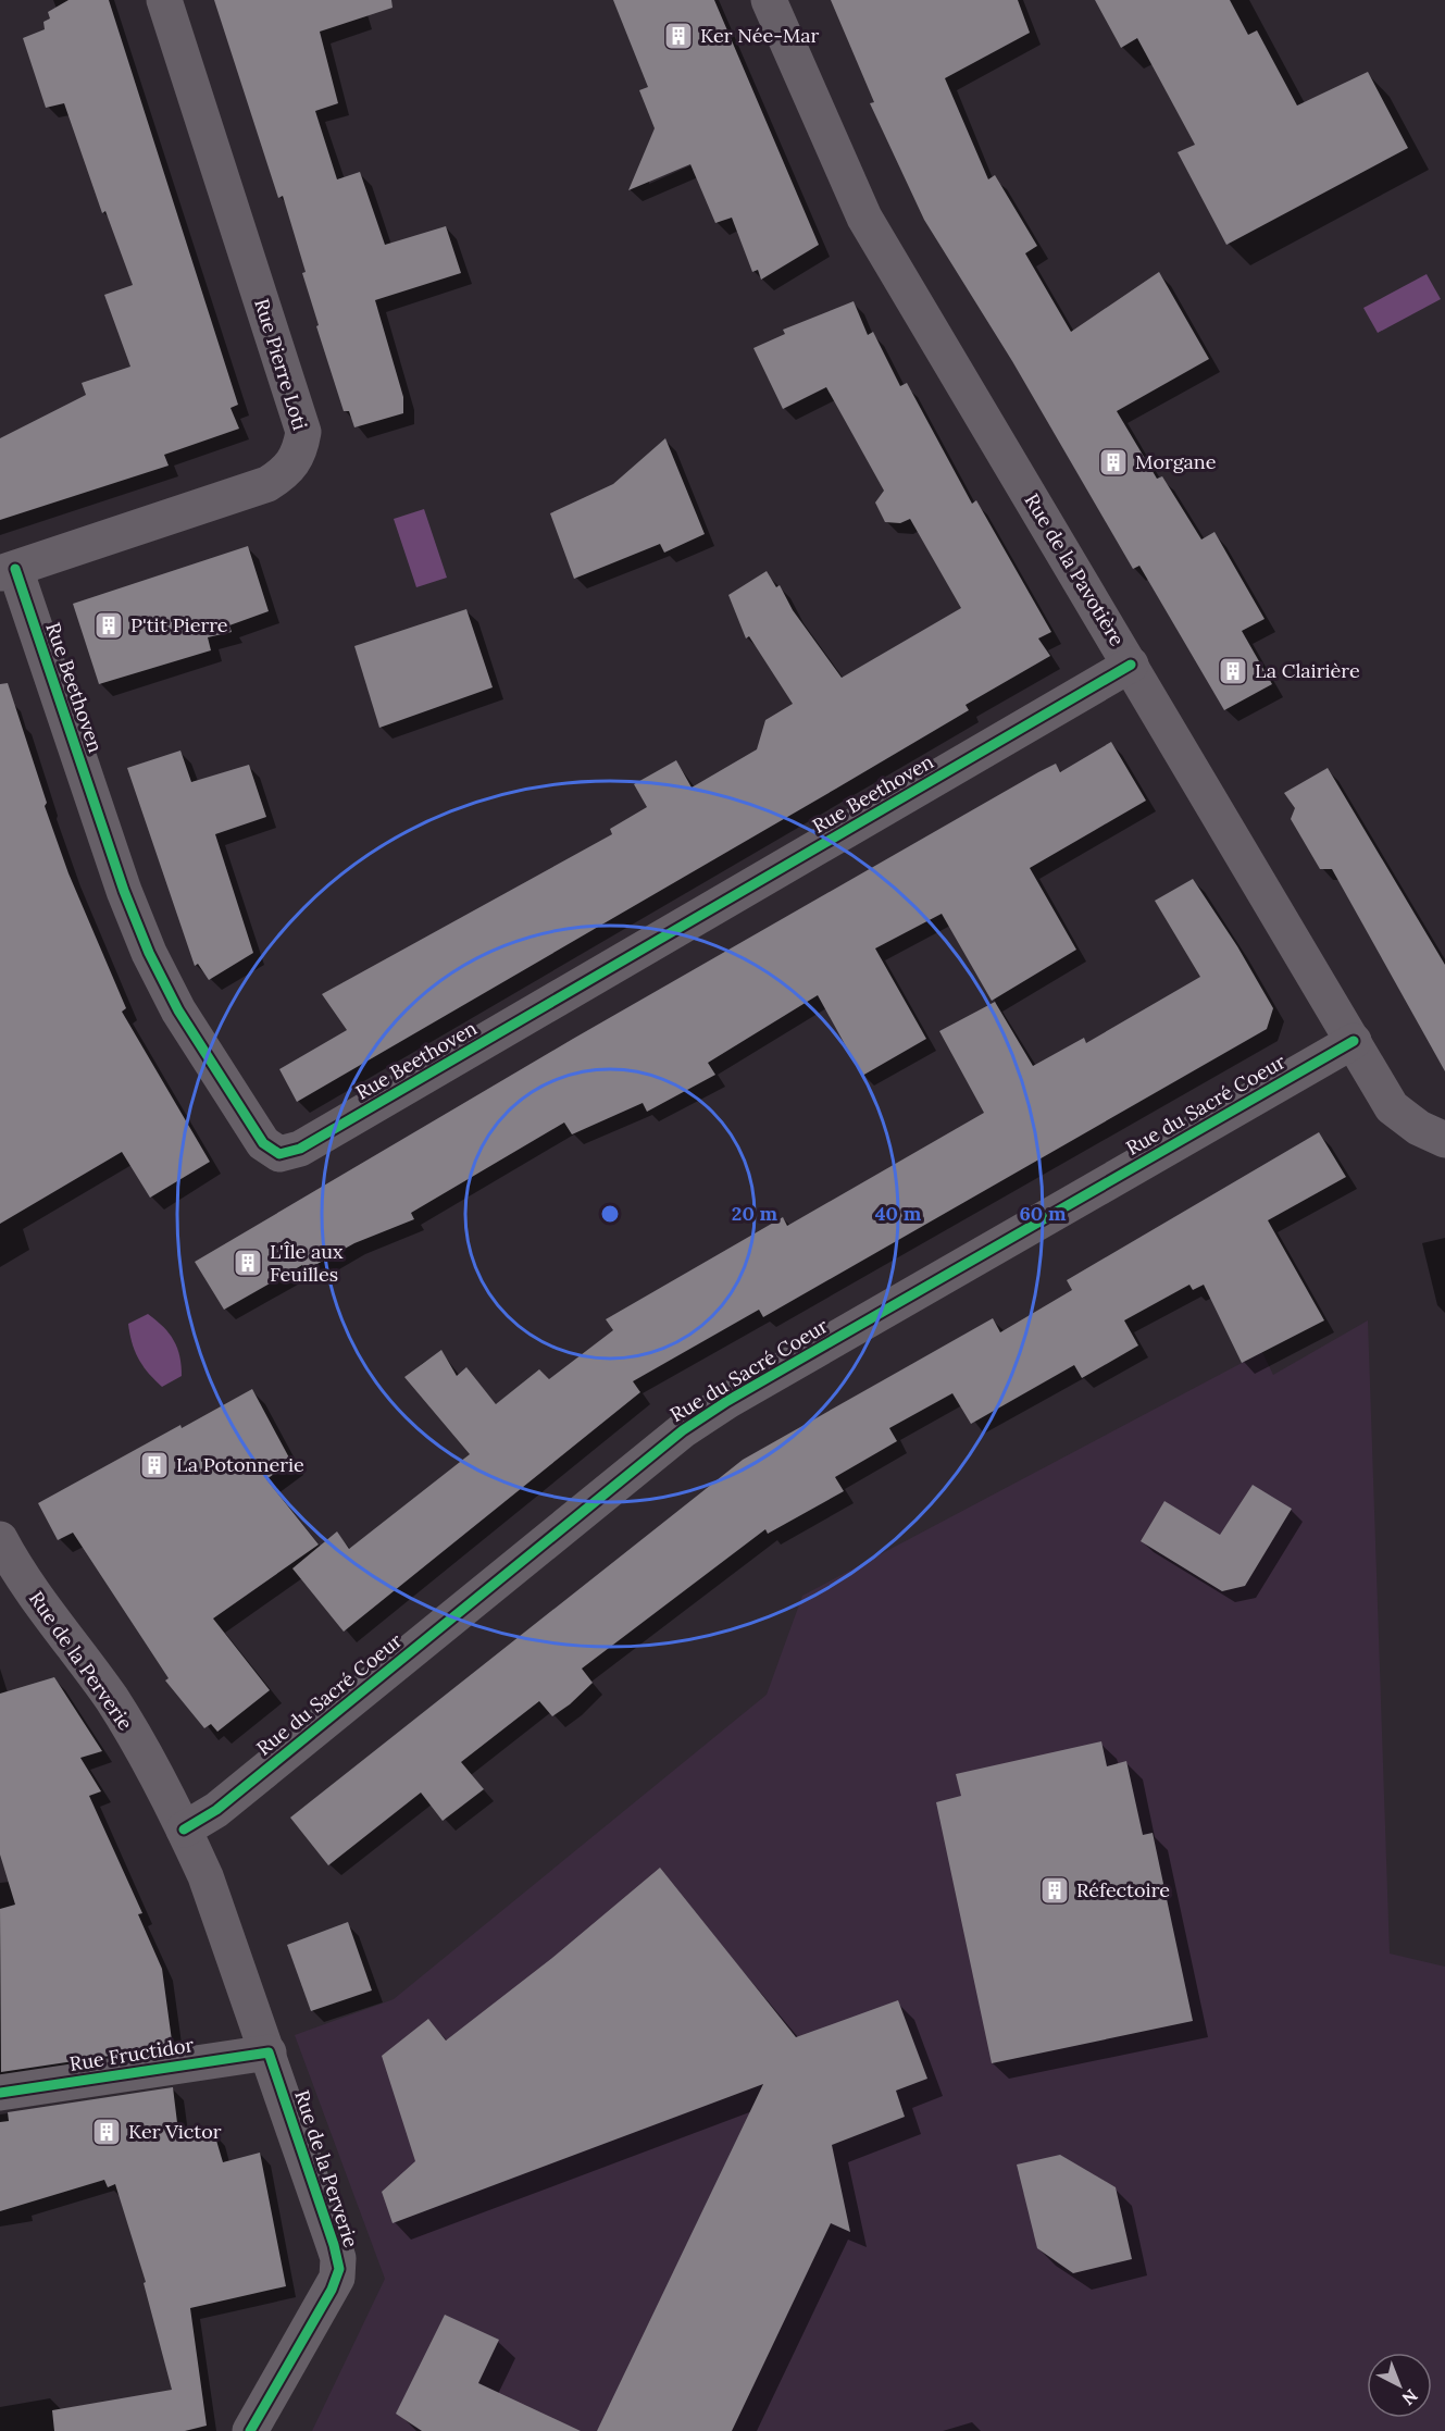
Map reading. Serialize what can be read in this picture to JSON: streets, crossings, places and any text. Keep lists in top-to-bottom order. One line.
{"streets":{"street":["Rue Pierre Loti","Rue de la Pavotière","Rue Beethoven","Rue du Sacré Coeur","Rue de la Perverie","Rue Fructidor"]},"crossings":[["Rue Pierre Loti","Rue Beethoven"],["Rue de la Pavotière","Rue Beethoven"],["Rue de la Pavotière","Rue du Sacré Coeur"],["Rue du Sacré Coeur","Rue de la Perverie"],["Rue de la Perverie","Rue Fructidor"]],"places":{"building":["Ker Née-Mar","Morgane","P'tit Pierre","La Clairière","L'Île aux Feuilles","La Potonnerie","Réfectoire","Ker Victor"]},"north":"bottom right","rings":["20 m","40 m","60 m"]}
